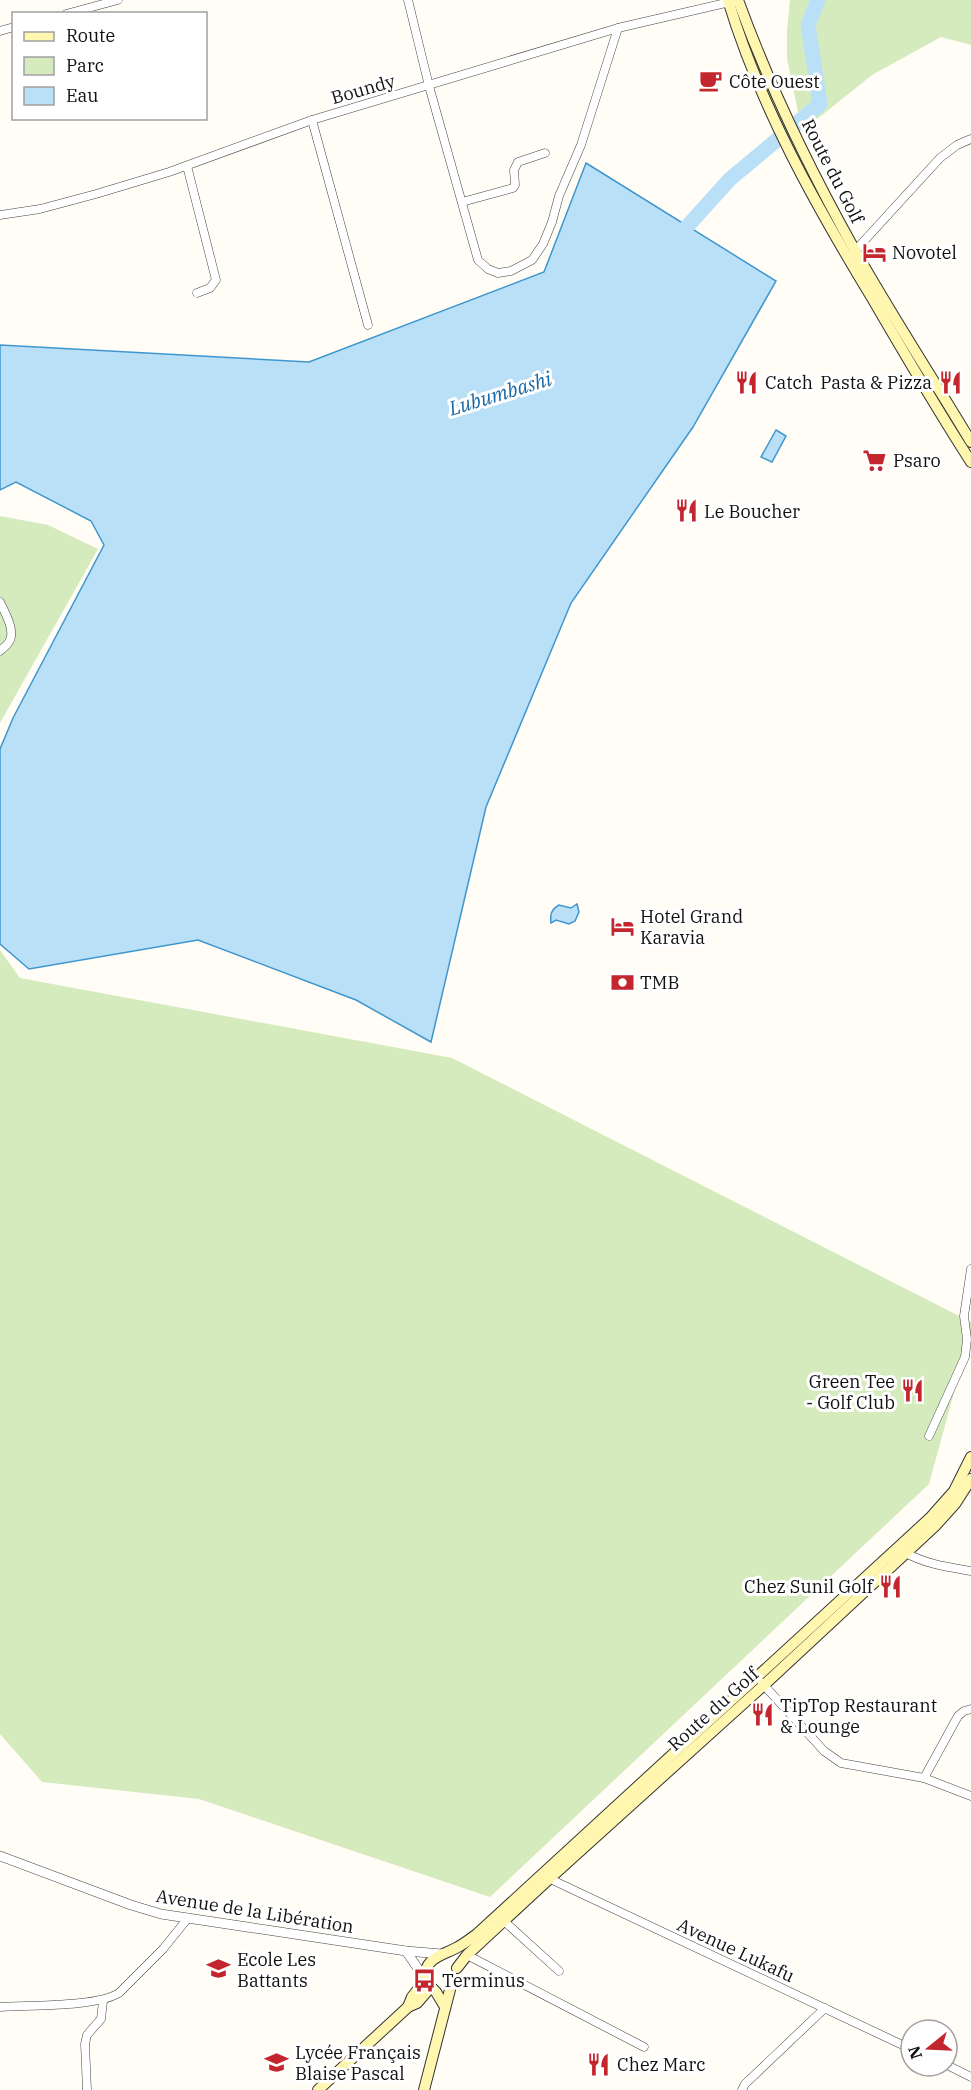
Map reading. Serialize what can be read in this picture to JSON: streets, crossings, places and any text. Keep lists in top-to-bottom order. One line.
{"streets":{"main road":["Route du Golf"],"street":["Boundy","Avenue de la Libération","Avenue Lukafu"]},"crossings":[["Boundy","Route du Golf"],["Route du Golf","Avenue de la Libération"],["Route du Golf","Avenue Lukafu"]],"water":["Lubumbashi"],"places":{"cafe":["Côte Ouest"],"hotel":["Novotel","Hotel Grand Karavia"],"restaurant":["Catch","Pasta & Pizza","Le Boucher","Green Tee - Golf Club","Chez Sunil Golf","TipTop Restaurant & Lounge","Chez Marc"],"supermarket":["Psaro"],"bank":["TMB"],"school or university":["Ecole Les Battants","Lycée Français Blaise Pascal"],"bus stop":["Terminus"]},"legend":["Route","Parc","Eau"],"north":"left"}
